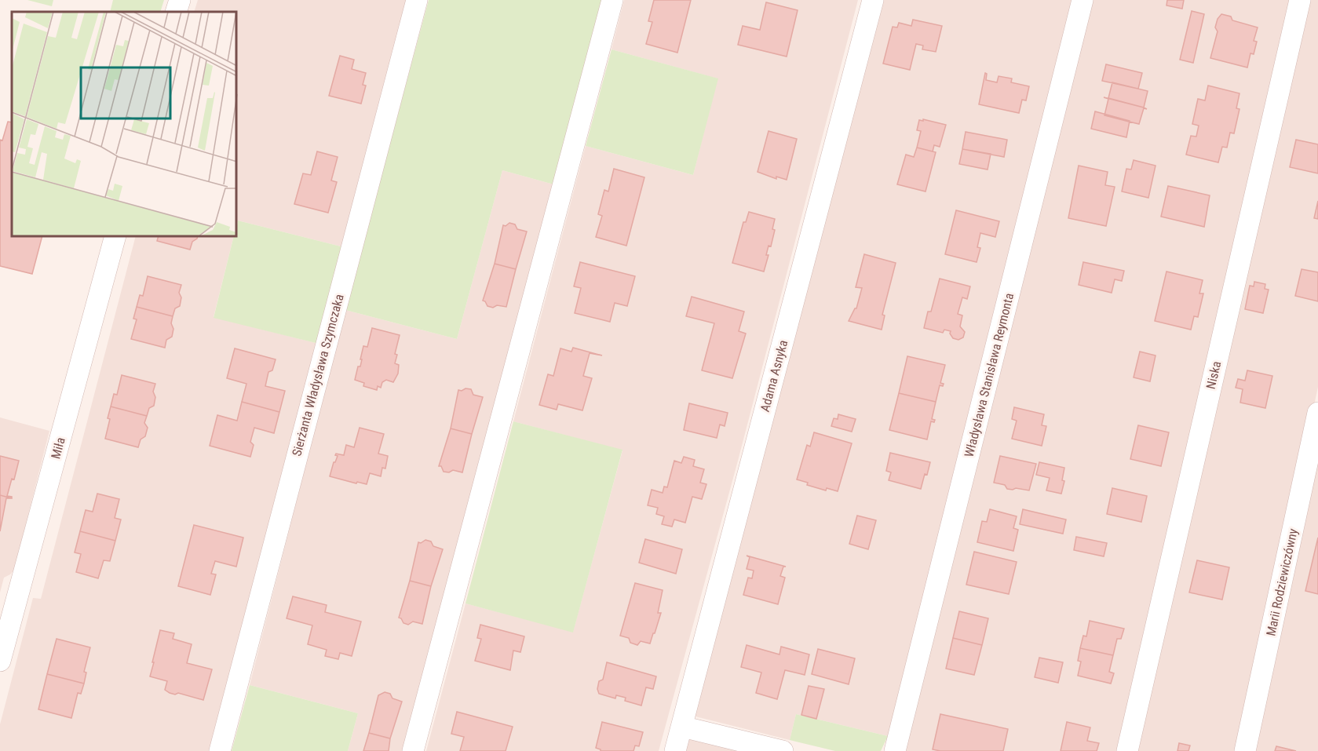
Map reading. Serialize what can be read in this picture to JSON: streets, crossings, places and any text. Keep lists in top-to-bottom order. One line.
{"streets":{"street":["Sierżanta Władysława Szymczaka","Władysława Stanisława Reymonta","Niska","Adama Asnyka","Miła","Marii Rodziewiczówny"]}}
